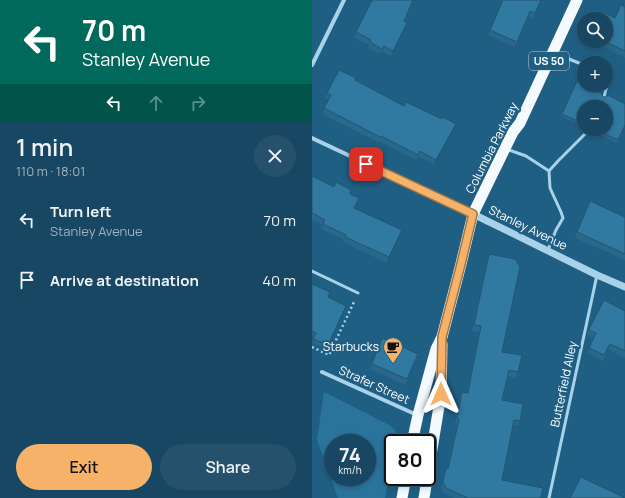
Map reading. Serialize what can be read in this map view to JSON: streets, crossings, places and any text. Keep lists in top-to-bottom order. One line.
{"streets":{"highway":["US 50","Columbia Parkway"],"street":["Stanley Avenue","Strafer Street"],"lane":["Butterfield Alley"]},"crossings":[["Columbia Parkway","Stanley Avenue"],["Columbia Parkway","Strafer Street"],["Stanley Avenue","Butterfield Alley"]],"places":{"cafe":["Starbucks"]},"page":{"turn":["70 m","Stanley Avenue"],"map_buttons":["+","−"],"heading":["1 min","110 m · 18:01"],"list":[{"name":"Turn left","note":"Stanley Avenue","value":"70 m"},{"name":"Arrive at destination","value":"40 m"}],"speed":"74 km/h","limit":"80","buttons":["Exit","Share"]}}
